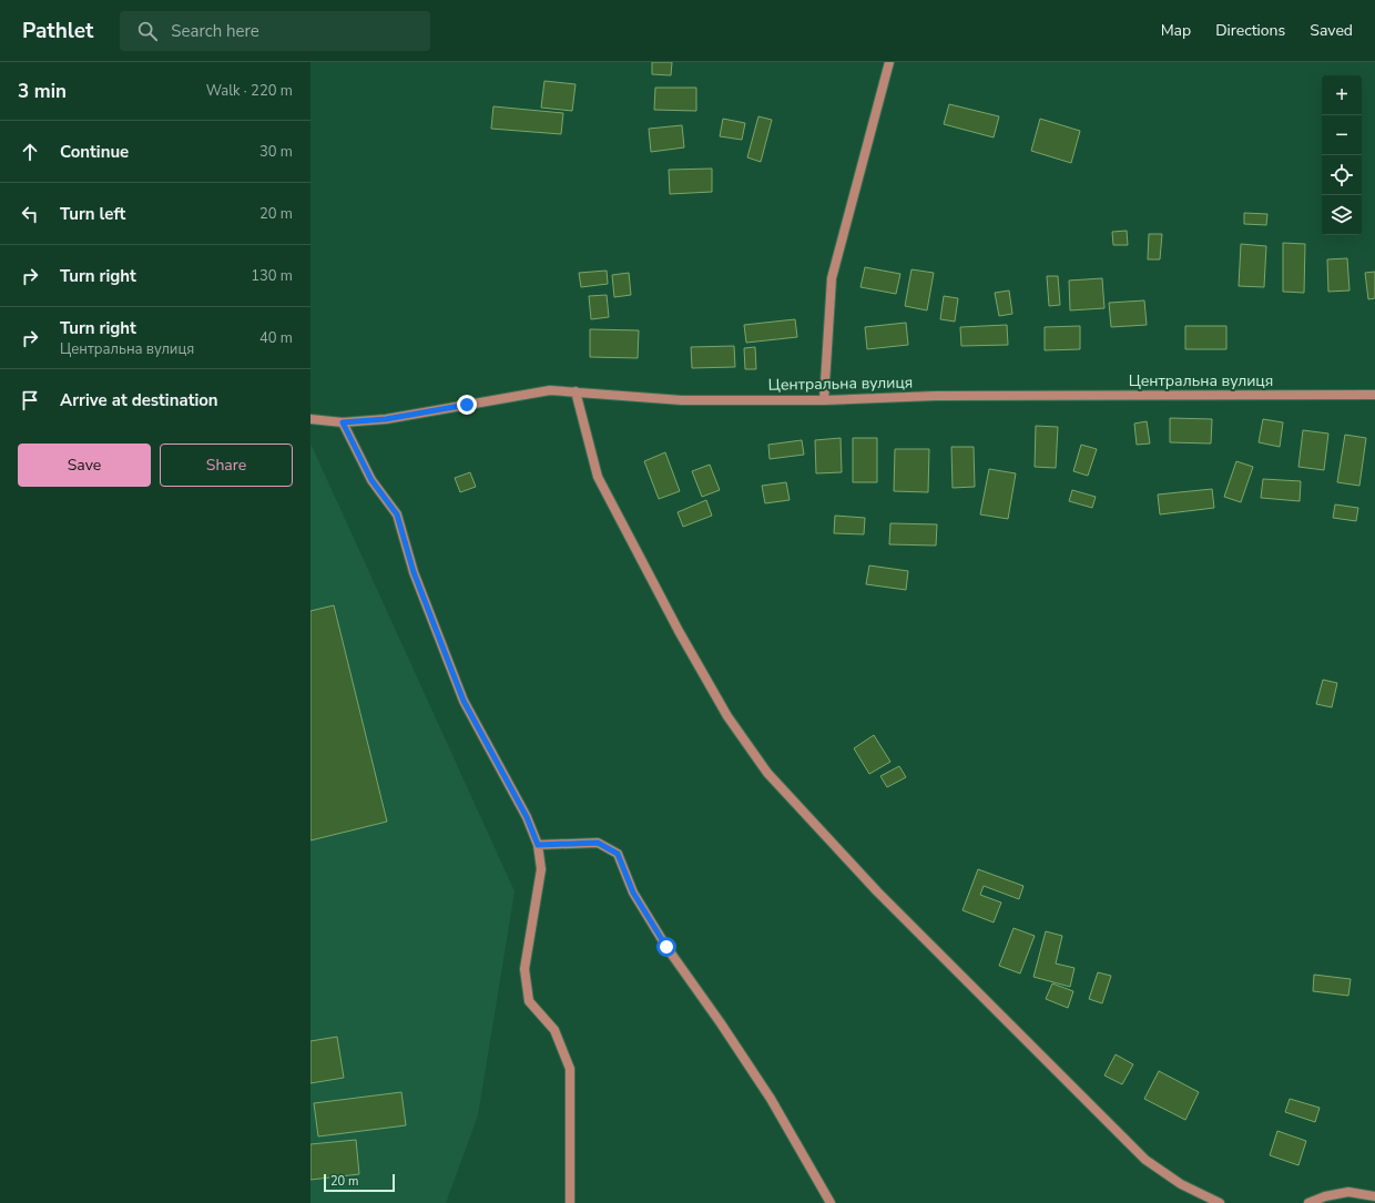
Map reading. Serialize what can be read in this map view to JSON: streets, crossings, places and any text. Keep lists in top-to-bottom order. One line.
{"streets":{"street":["Центральна вулиця"]},"scale_bar":"20 m","page":{"header":"Pathlet","search":"Search here","nav":["Map","Directions","Saved"],"heading":["3 min","Walk · 220 m"],"map_buttons":["+","−"],"list":[["Continue","30 m"],["Turn left","20 m"],["Turn right","130 m"],["Turn right","Центральна вулиця","40 m"],"Arrive at destination"],"buttons":["Save","Share"],"scale":"20 m"}}
